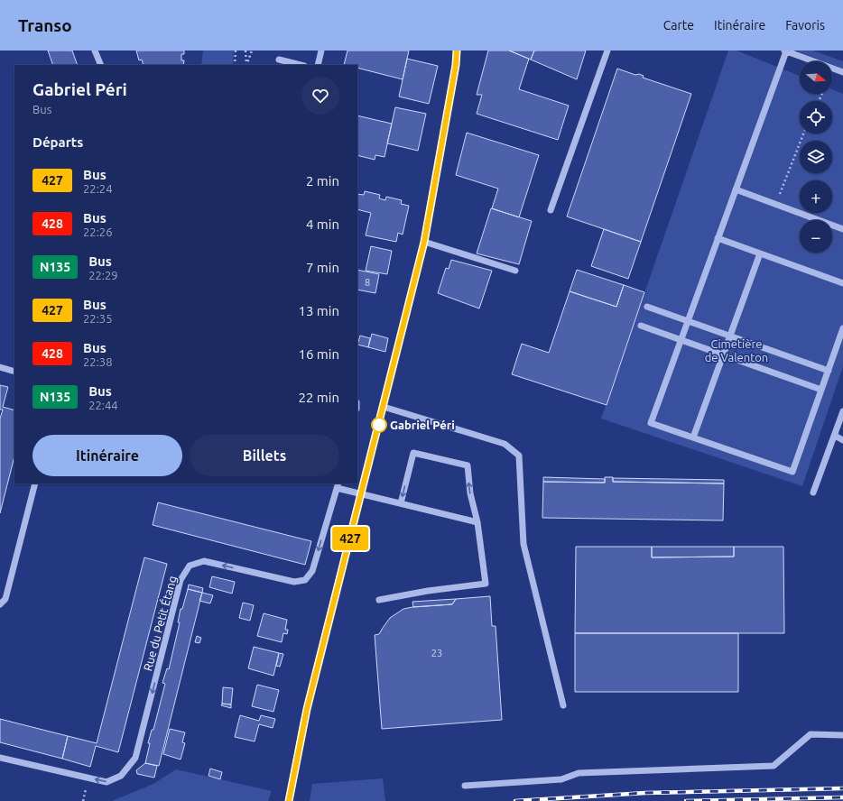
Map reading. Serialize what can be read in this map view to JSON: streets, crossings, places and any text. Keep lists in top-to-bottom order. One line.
{"streets":{"street":["Rue du Petit Étang"]},"parks":["Cimetière de Valenton"],"places":["Gabriel Péri"],"lines":["bus line 427"],"house_numbers":["8","23"],"north":"right","page":{"header":"Transo","nav":["Carte","Itinéraire","Favoris"],"on_map":"427","map_buttons":["+","−"],"heading":[["Gabriel Péri","Bus"],"Départs"],"list":[{"mark":"427","name":"Bus","note":"22:24","value":"2 min"},{"mark":"428","name":"Bus","note":"22:26","value":"4 min"},{"mark":"N135","name":"Bus","note":"22:29","value":"7 min"},{"mark":"427","name":"Bus","note":"22:35","value":"13 min"},{"mark":"428","name":"Bus","note":"22:38","value":"16 min"},{"mark":"N135","name":"Bus","note":"22:44","value":"22 min"}],"buttons":["Itinéraire","Billets"]}}
